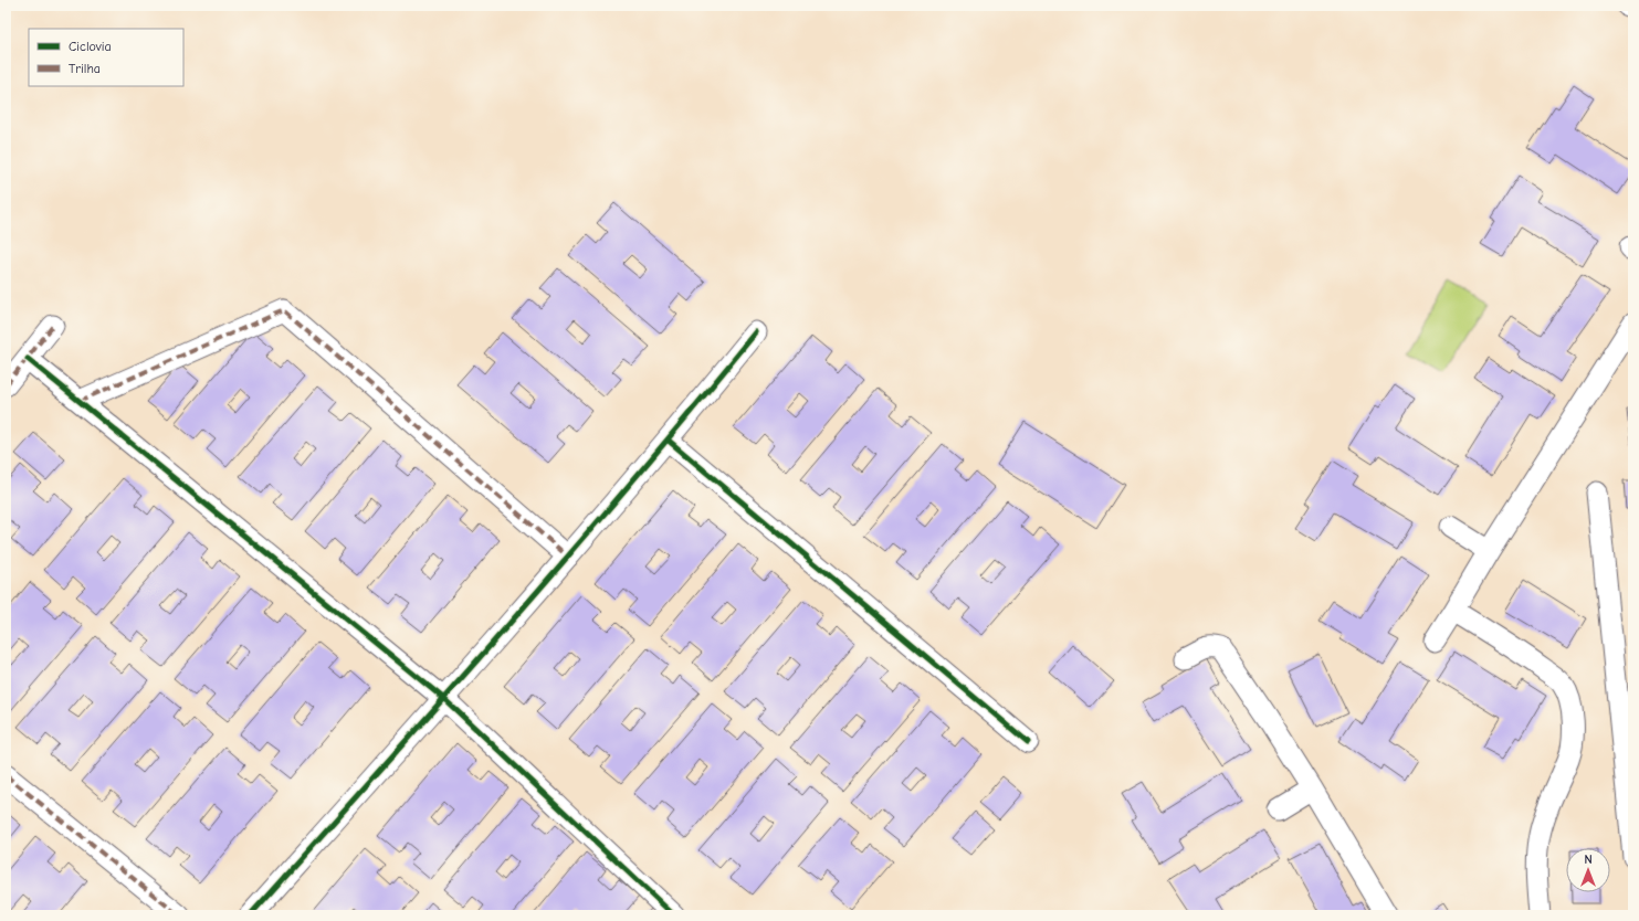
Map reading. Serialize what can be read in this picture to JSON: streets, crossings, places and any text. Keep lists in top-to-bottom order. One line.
{"legend":["Ciclovia","Trilha"],"north":"top"}
